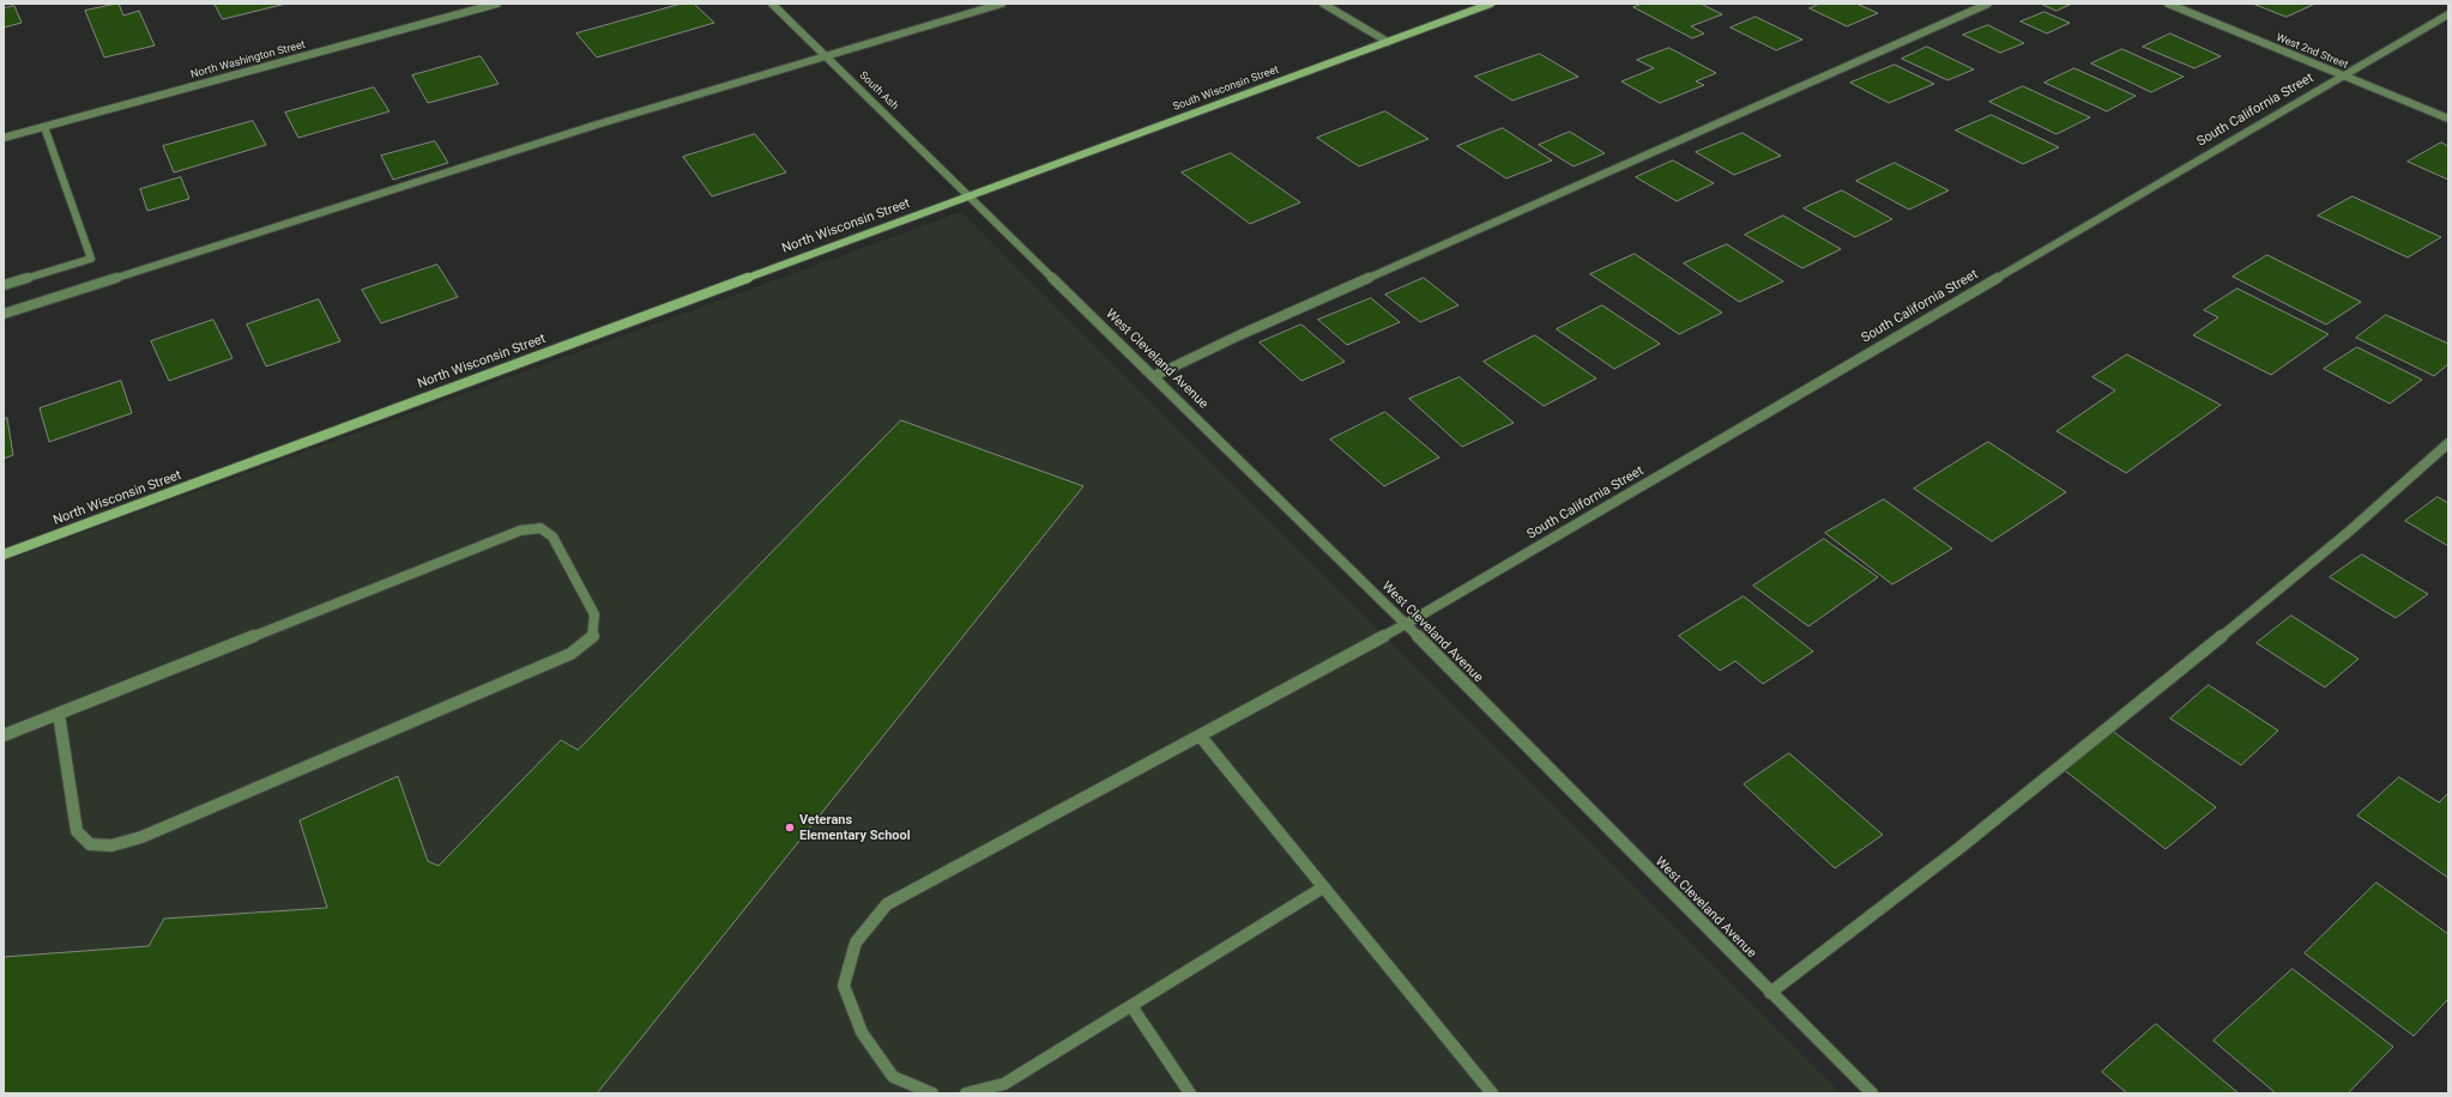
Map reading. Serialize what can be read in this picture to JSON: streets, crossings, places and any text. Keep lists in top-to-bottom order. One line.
{"streets":{"street":["West 2nd Street","North Washington Street","South Wisconsin Street","South Ash","South California Street","North Wisconsin Street","West Cleveland Avenue"]},"crossings":[["West 2nd Street","South California Street"],["South Wisconsin Street","South Ash"],["South Wisconsin Street","North Wisconsin Street"],["South Wisconsin Street","West Cleveland Avenue"],["South Ash","North Wisconsin Street"],["South Ash","West Cleveland Avenue"],["South California Street","West Cleveland Avenue"],["North Wisconsin Street","West Cleveland Avenue"]],"places":["Veterans Elementary School"]}
